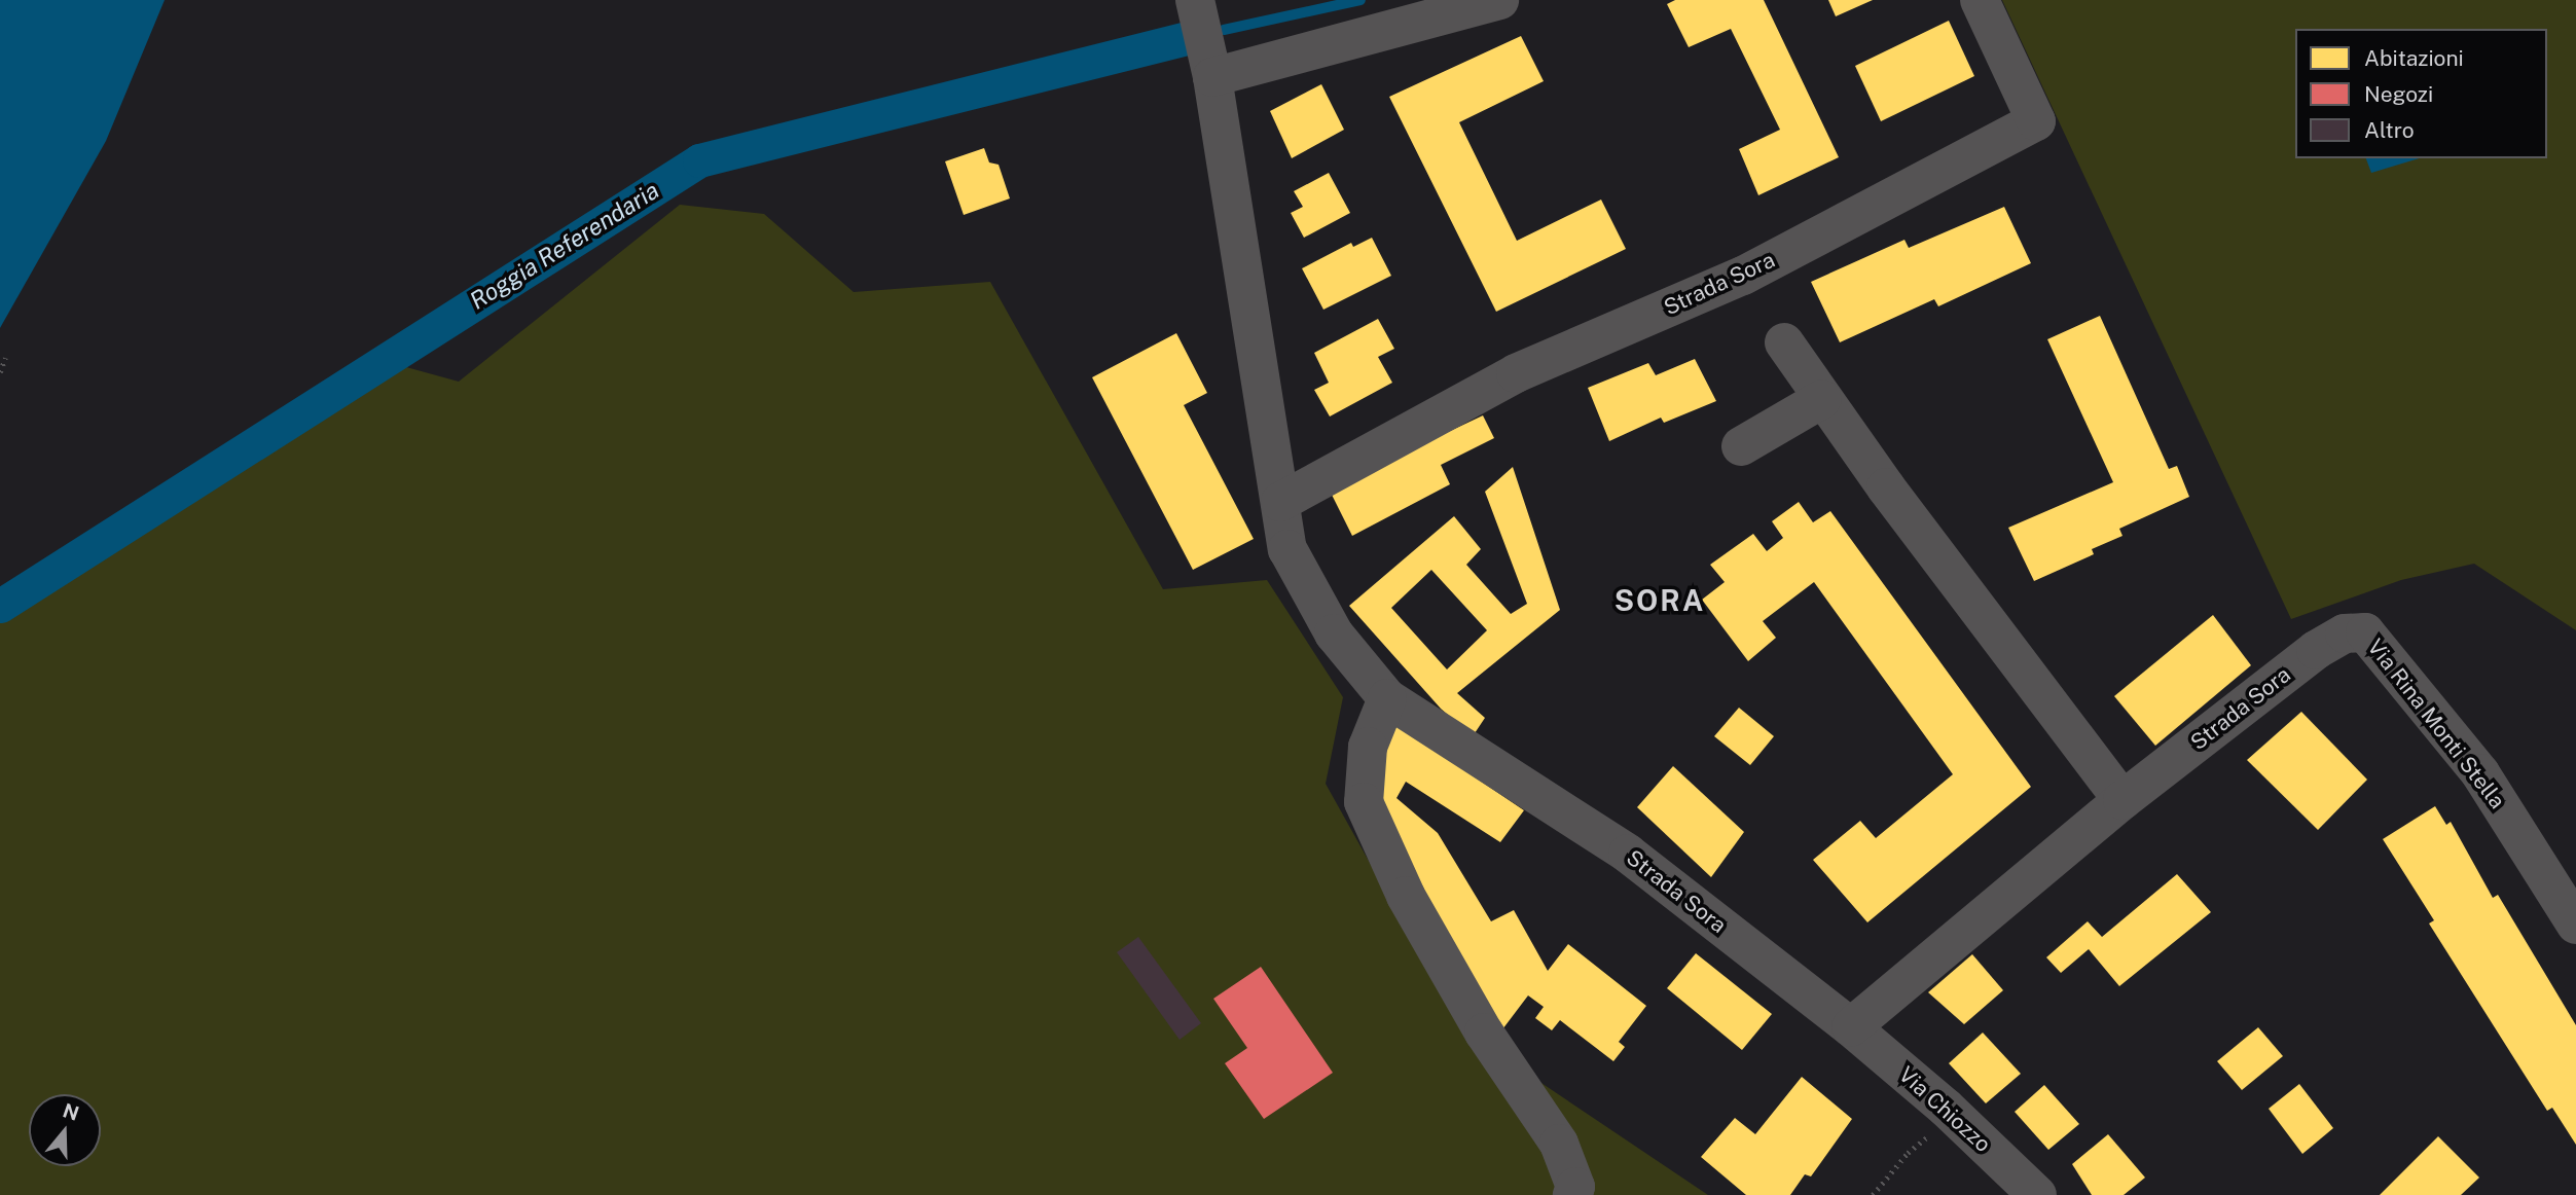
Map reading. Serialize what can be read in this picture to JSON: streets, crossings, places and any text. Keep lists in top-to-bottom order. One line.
{"streets":{"street":["Strada Sora","Via Rina Monti Stella","Via Chiozzo"]},"crossings":[["Strada Sora","Via Rina Monti Stella"],["Strada Sora","Via Chiozzo"]],"districts":["SORA"],"water":["Roggia Referendaria"],"legend":["Abitazioni","Negozi","Altro"],"north":"top"}
